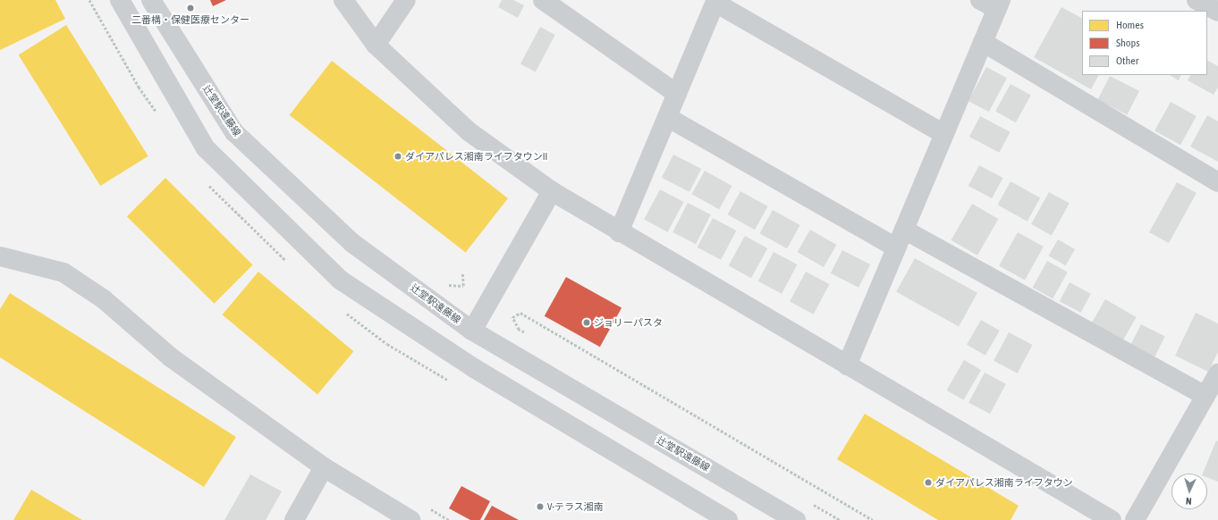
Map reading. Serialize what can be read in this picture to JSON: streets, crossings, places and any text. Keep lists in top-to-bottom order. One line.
{"streets":{"street":["辻堂駅遠藤線"]},"places":["二番構・保健医療センター","ダイアパレス湘南ライフタウンII","ジョリーパスタ","ダイアパレス湘南ライフタウン","V-テラス湘南"],"legend":["Homes","Shops","Other"],"north":"bottom"}
